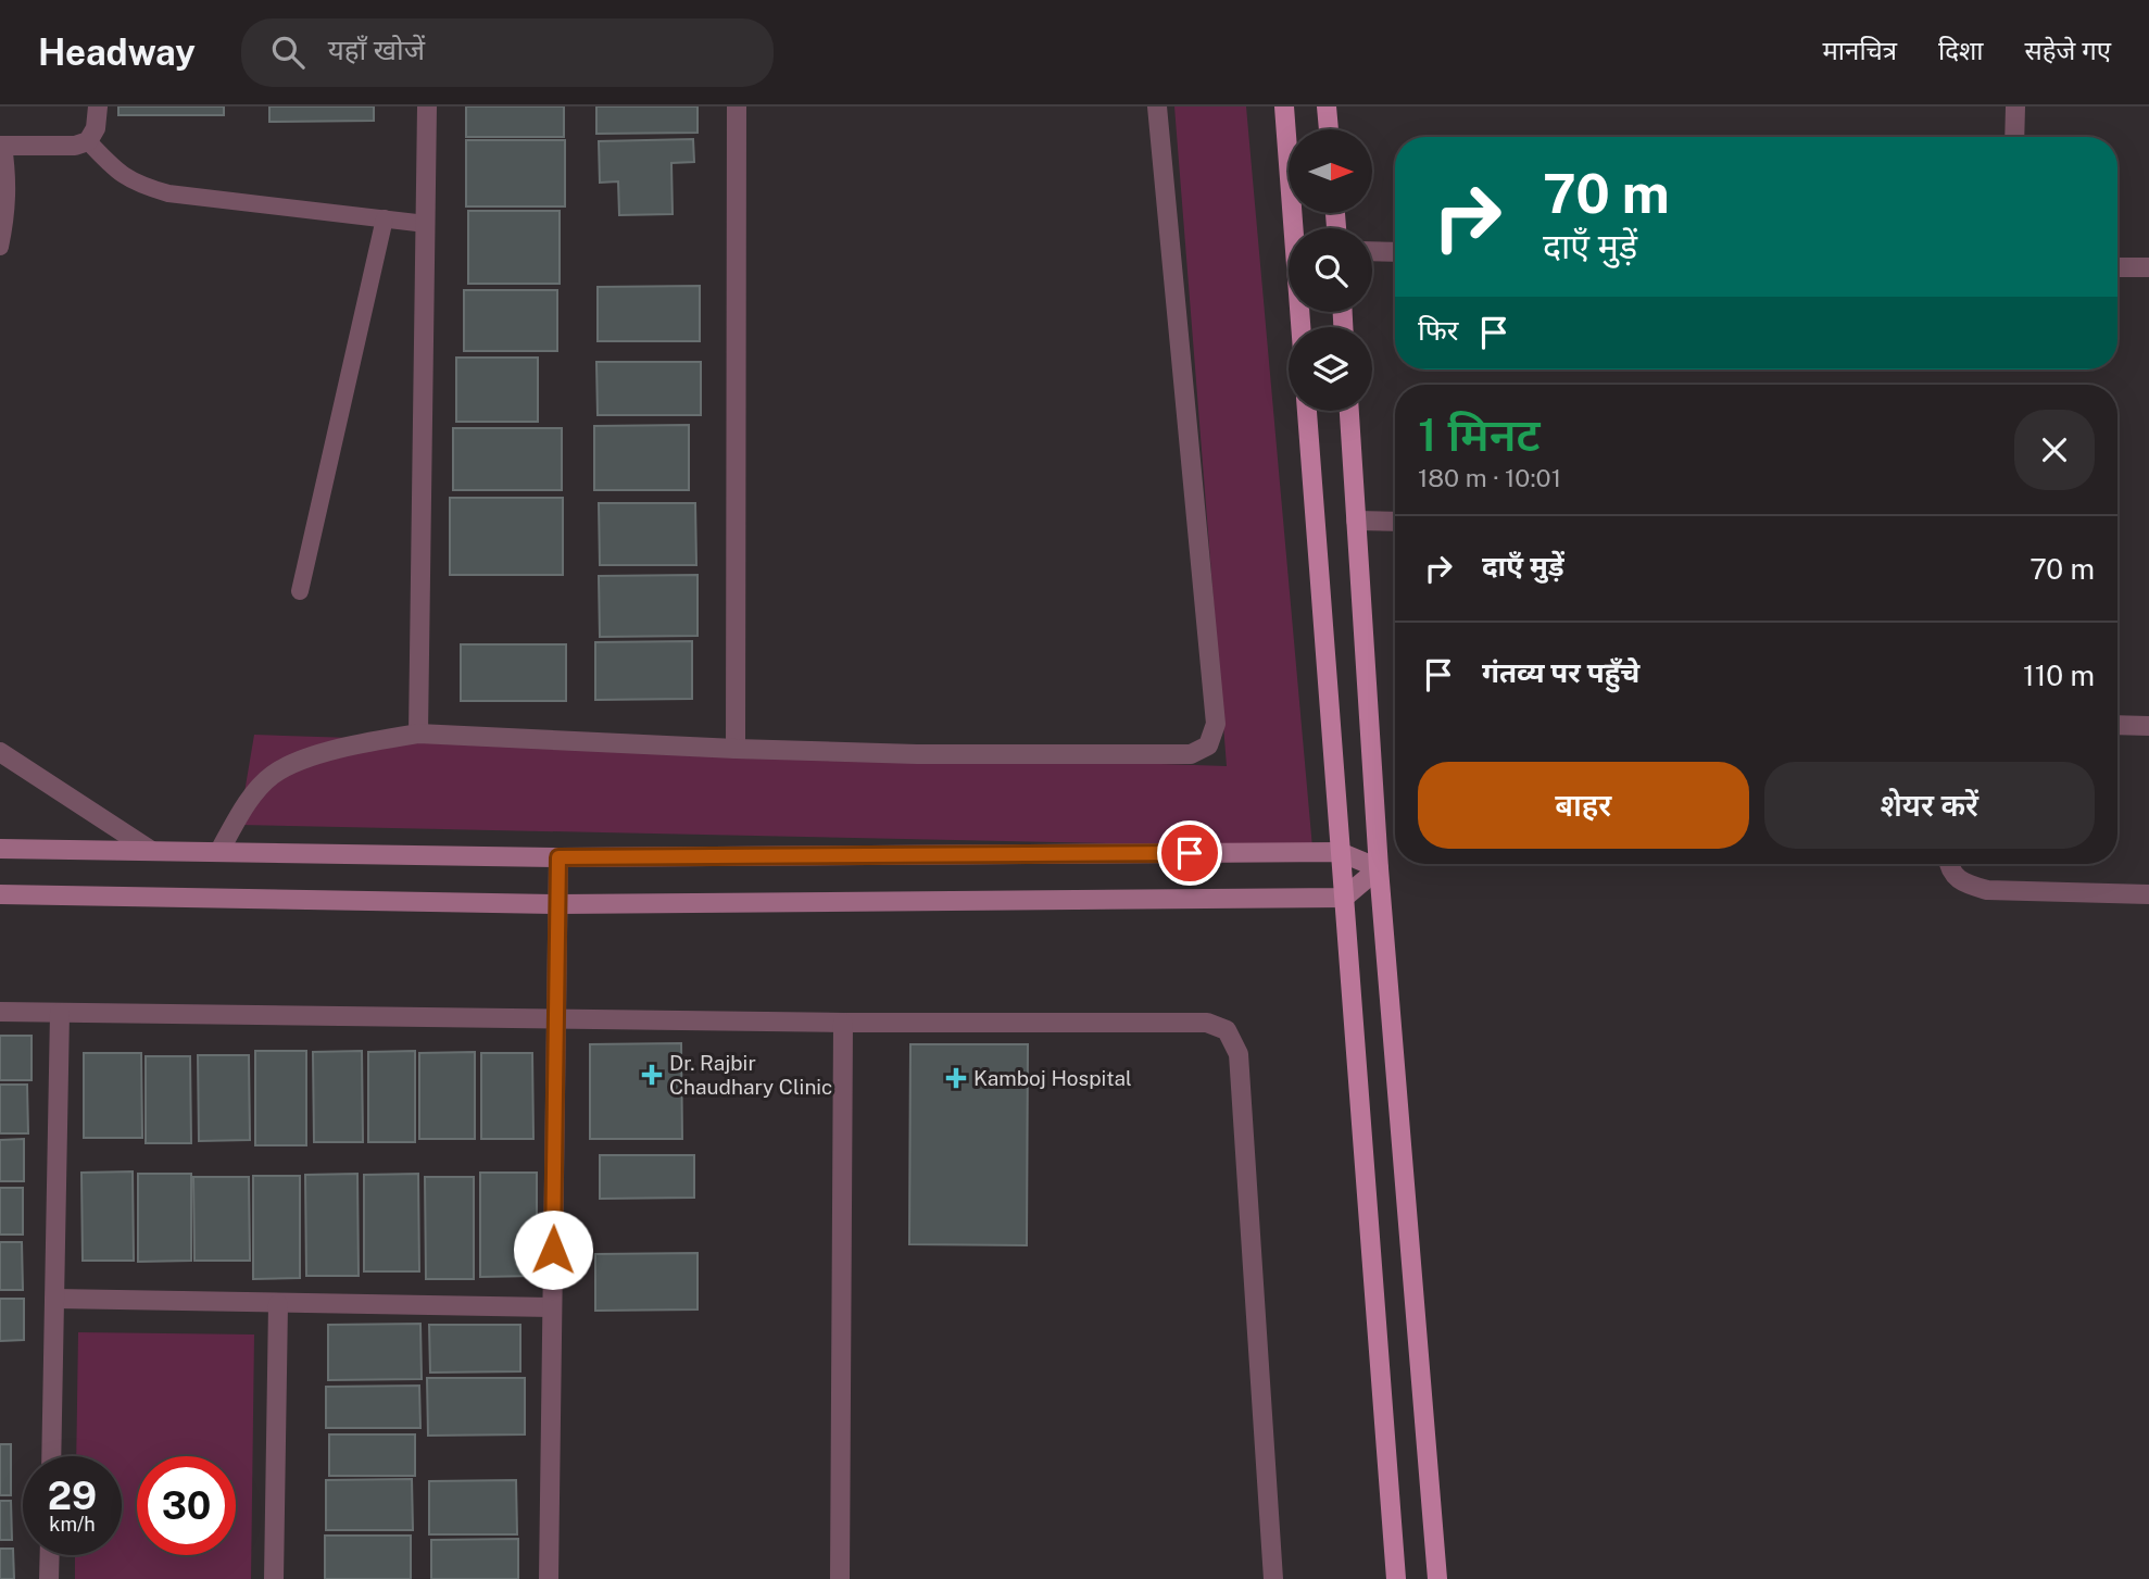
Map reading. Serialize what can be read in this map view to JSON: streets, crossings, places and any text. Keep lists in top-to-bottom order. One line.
{"places":{"health":["Dr. Rajbir Chaudhary Clinic","Kamboj Hospital"]},"north":"right","page":{"header":"Headway","search":"यहाँ खोजें","nav":["मानचित्र","दिशा","सहेजे गए"],"turn":["70 m","दाएँ मुड़ें"],"then":"फिर","heading":["1 मिनट","180 m · 10:01"],"list":[{"name":"दाएँ मुड़ें","value":"70 m"},{"name":"गंतव्य पर पहुँचे","value":"110 m"}],"buttons":["बाहर","शेयर करें"],"speed":"29 km/h","limit":"30"}}
